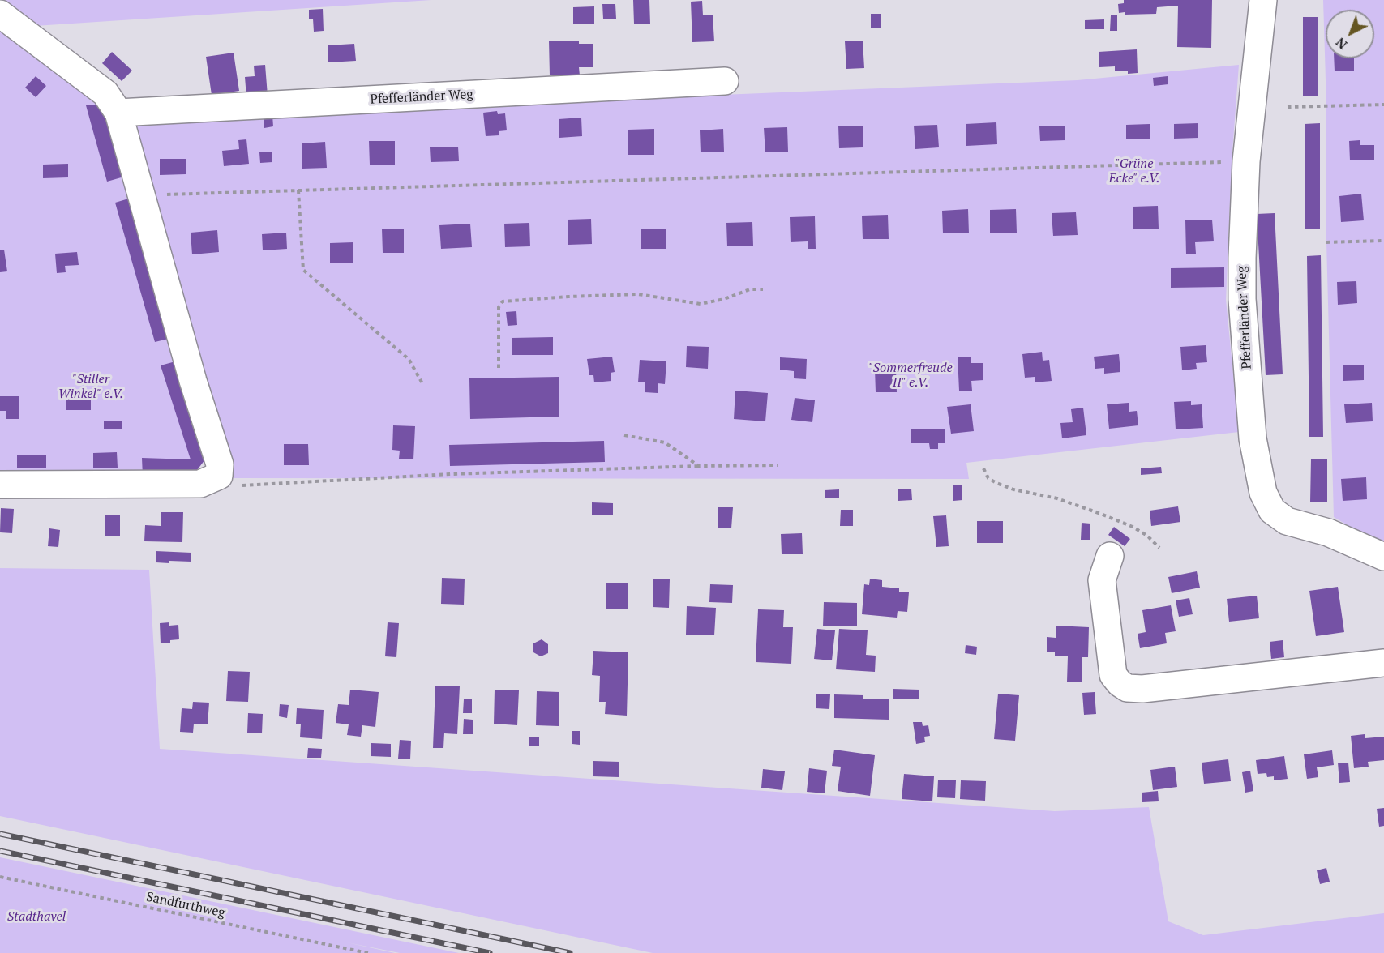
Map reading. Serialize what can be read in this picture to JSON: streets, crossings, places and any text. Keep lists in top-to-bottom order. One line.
{"streets":{"street":["Pfefferländer Weg"],"path":["Sandfurthweg"]},"parks":["\"Grüne Ecke\" e.V.","\"Sommerfreude II\" e.V.","\"Stiller Winkel\" e.V.","Stadthavel"],"north":"bottom left"}
